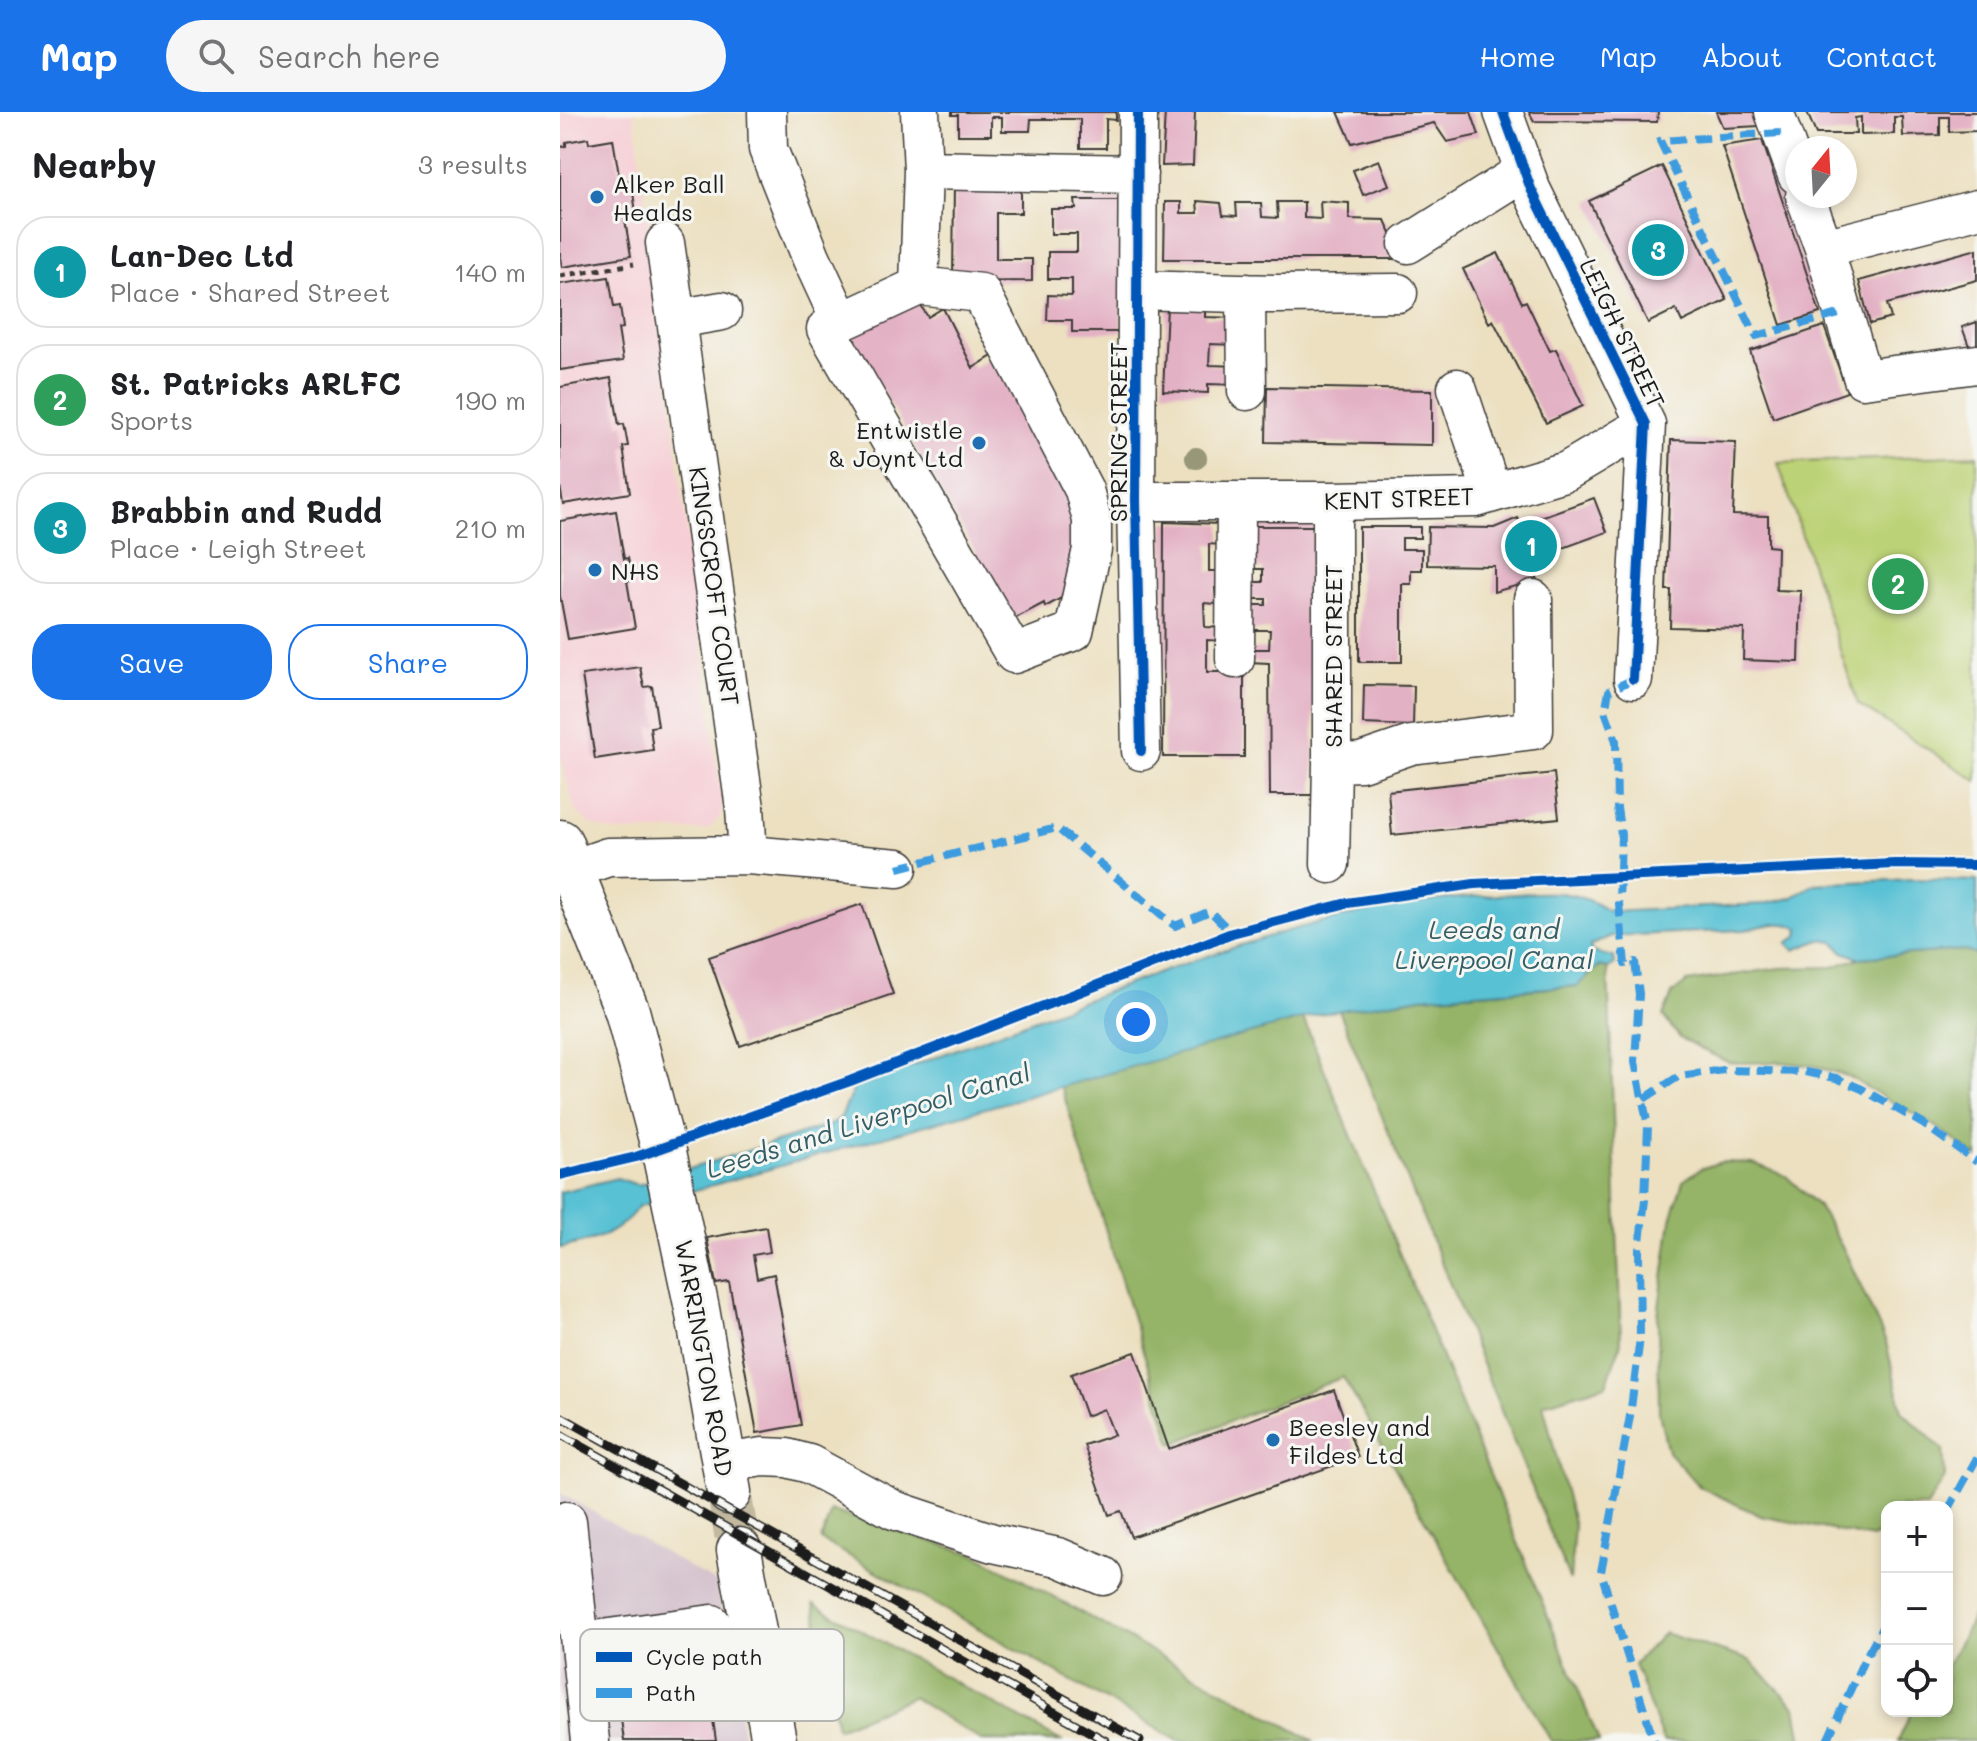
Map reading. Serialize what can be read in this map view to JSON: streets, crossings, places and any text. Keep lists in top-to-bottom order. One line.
{"streets":{"main road":["WARRINGTON ROAD"],"street":["LEIGH STREET","SPRING STREET","KENT STREET","KINGSCROFT COURT","SHARED STREET"]},"crossings":[["LEIGH STREET","KENT STREET"],["SPRING STREET","KENT STREET"],["KENT STREET","SHARED STREET"]],"water":["Leeds and Liverpool Canal"],"places":["Alker Ball Healds","Entwistle & Joynt Ltd","NHS","Beesley and Fildes Ltd"],"legend":["Cycle path","Path"],"north":"top","page":{"header":"Map","search":"Search here","nav":["Home","Map","About","Contact"],"heading":["Nearby","3 results"],"list":[{"mark":"1","name":"Lan-Dec Ltd","note":"Place · Shared Street","value":"140 m"},{"mark":"2","name":"St. Patricks ARLFC","note":"Sports","value":"190 m"},{"mark":"3","name":"Brabbin and Rudd","note":"Place · Leigh Street","value":"210 m"}],"pins":["3","1","2"],"buttons":["Save","Share"],"map_buttons":["+","−"]}}
